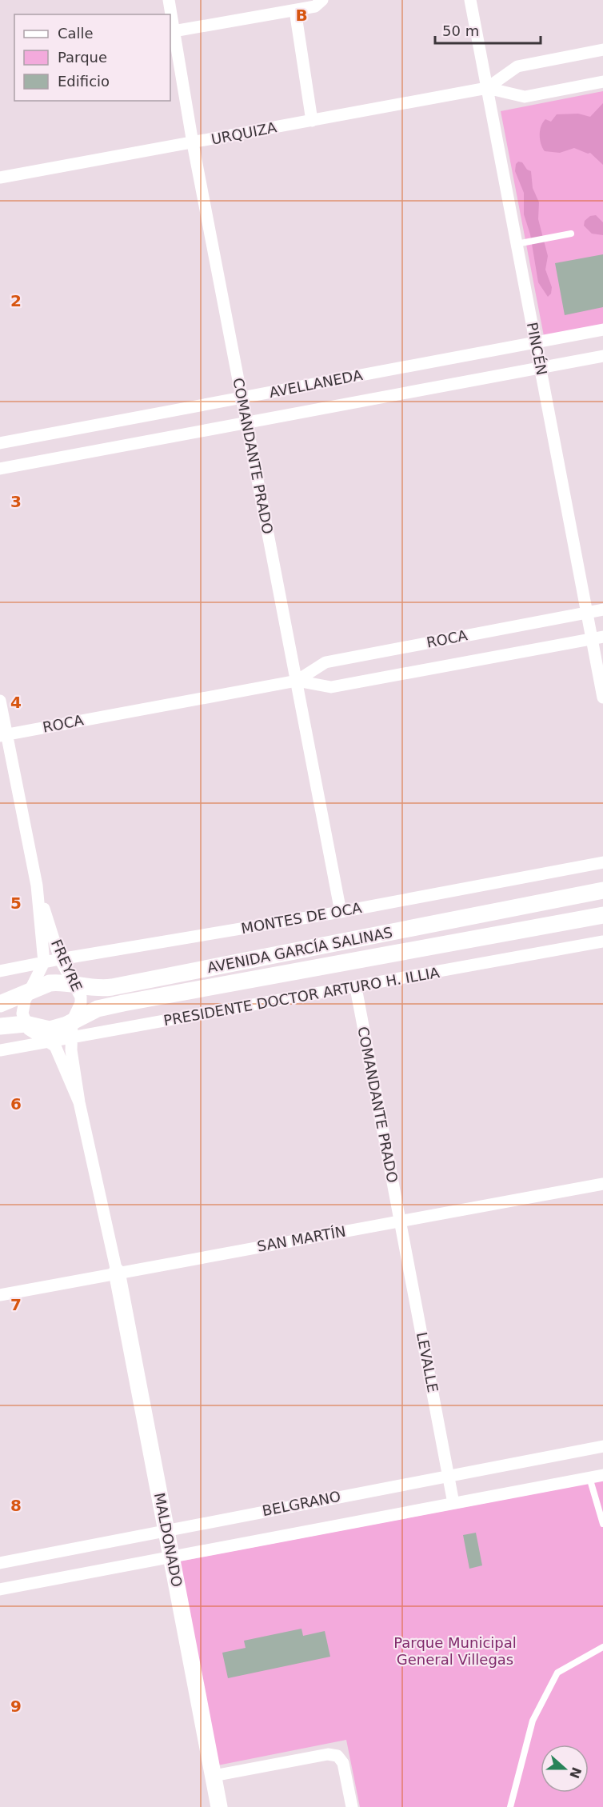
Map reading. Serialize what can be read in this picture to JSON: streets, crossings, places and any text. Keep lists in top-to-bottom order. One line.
{"streets":{"main road":["AVENIDA GARCÍA SALINAS","MALDONADO"],"street":["URQUIZA","PINCÉN","AVELLANEDA","COMANDANTE PRADO","ROCA","MONTES DE OCA","FREYRE","PRESIDENTE DOCTOR ARTURO H. ILLIA","SAN MARTÍN","LEVALLE","BELGRANO"]},"crossings":[["URQUIZA","PINCÉN"],["URQUIZA","COMANDANTE PRADO"],["PINCÉN","AVELLANEDA"],["PINCÉN","ROCA"],["AVELLANEDA","COMANDANTE PRADO"],["COMANDANTE PRADO","ROCA"],["COMANDANTE PRADO","MONTES DE OCA"],["COMANDANTE PRADO","PRESIDENTE DOCTOR ARTURO H. ILLIA"],["COMANDANTE PRADO","SAN MARTÍN"],["COMANDANTE PRADO","LEVALLE"],["ROCA","FREYRE"],["MONTES DE OCA","FREYRE"],["AVENIDA GARCÍA SALINAS","FREYRE"],["AVENIDA GARCÍA SALINAS","PRESIDENTE DOCTOR ARTURO H. ILLIA"],["FREYRE","PRESIDENTE DOCTOR ARTURO H. ILLIA"],["FREYRE","SAN MARTÍN"],["FREYRE","MALDONADO"],["SAN MARTÍN","LEVALLE"],["SAN MARTÍN","MALDONADO"],["LEVALLE","BELGRANO"],["BELGRANO","MALDONADO"]],"parks":["Parque Municipal General Villegas"],"legend":["Calle","Parque","Edificio"],"scale_bar":"50 m","north":"right","grid":{"columns":["B"],"rows":["2","3","4","5","6","7","8","9"]}}
